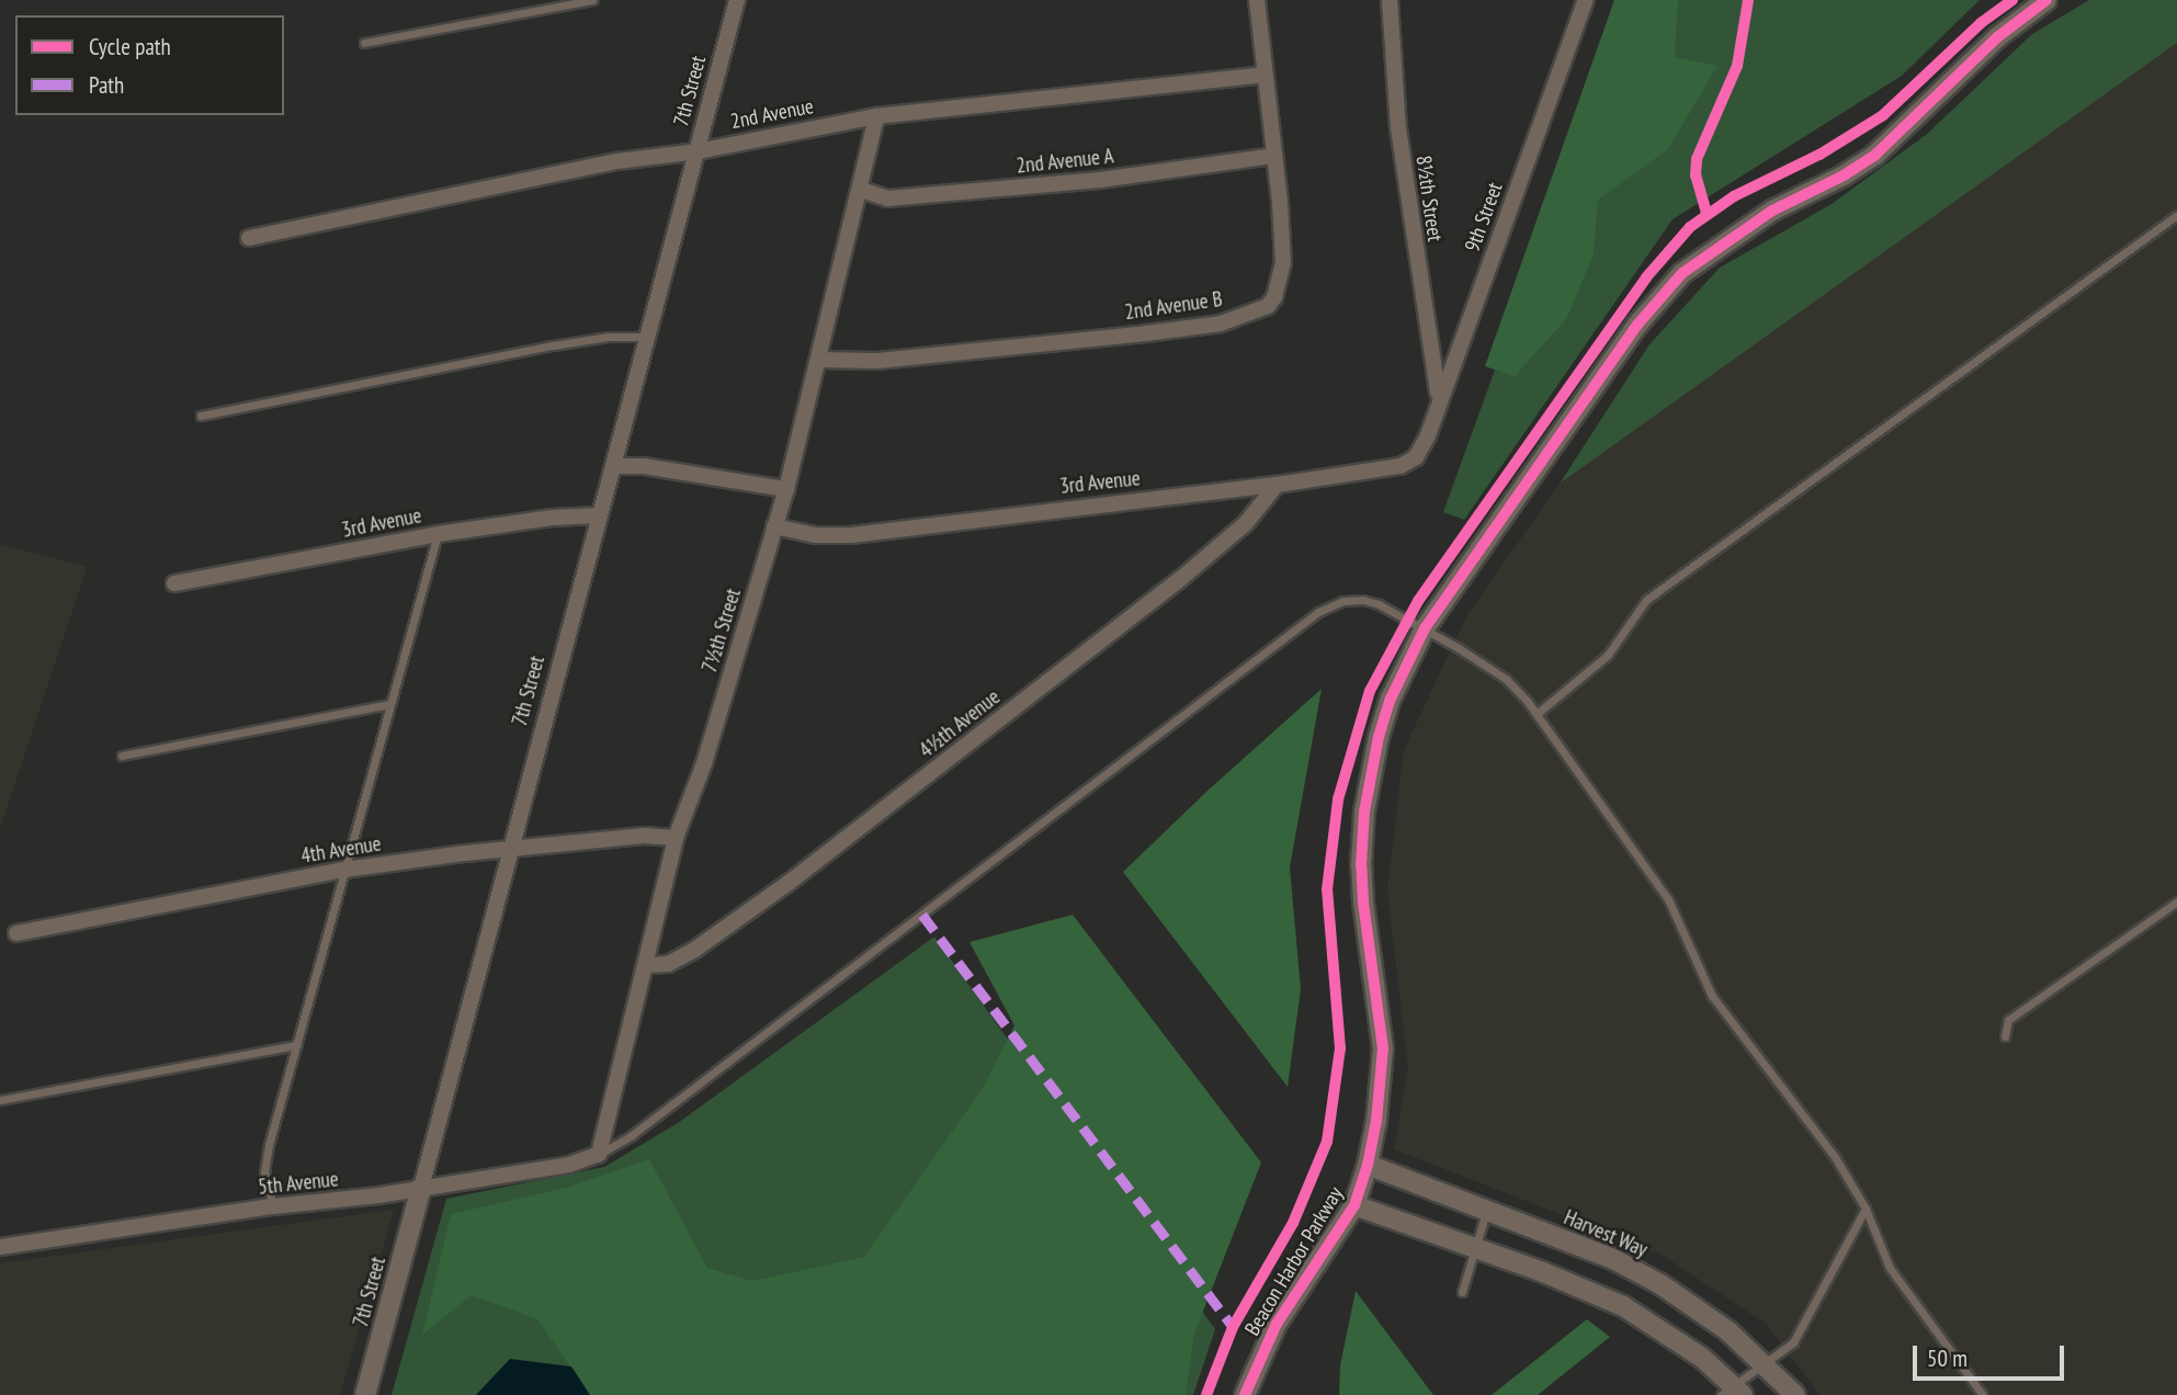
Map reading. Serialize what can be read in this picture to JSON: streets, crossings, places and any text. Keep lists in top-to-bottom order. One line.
{"streets":{"street":["7th Street","2nd Avenue","2nd Avenue A","8½th Street","9th Street","2nd Avenue B","3rd Avenue","7½th Street","4½th Avenue","4th Avenue","5th Avenue","Harvest Way","Beacon Harbor Parkway"]},"crossings":[["7th Street","2nd Avenue"],["7th Street","3rd Avenue"],["7th Street","4th Avenue"],["7th Street","5th Avenue"],["2nd Avenue","2nd Avenue B"],["2nd Avenue","7½th Street"],["2nd Avenue A","2nd Avenue B"],["2nd Avenue A","7½th Street"],["8½th Street","9th Street"],["9th Street","3rd Avenue"],["2nd Avenue B","7½th Street"],["3rd Avenue","7½th Street"],["3rd Avenue","4½th Avenue"],["7½th Street","4½th Avenue"],["7½th Street","4th Avenue"],["7½th Street","5th Avenue"],["Harvest Way","Beacon Harbor Parkway"]],"legend":["Cycle path","Path"],"scale_bar":"50 m"}
